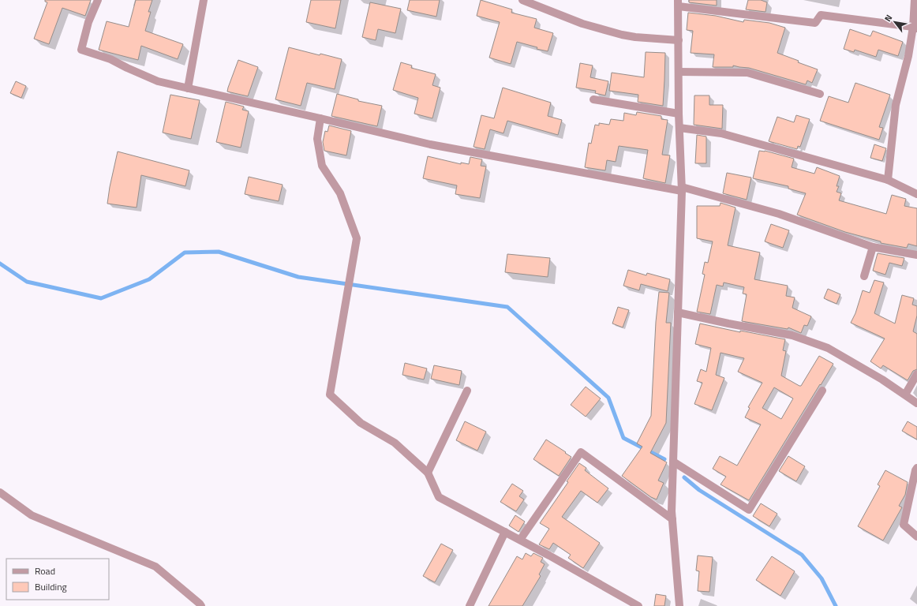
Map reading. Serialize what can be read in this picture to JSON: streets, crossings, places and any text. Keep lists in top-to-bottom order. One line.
{"legend":["Road","Building"],"north":"top left"}
